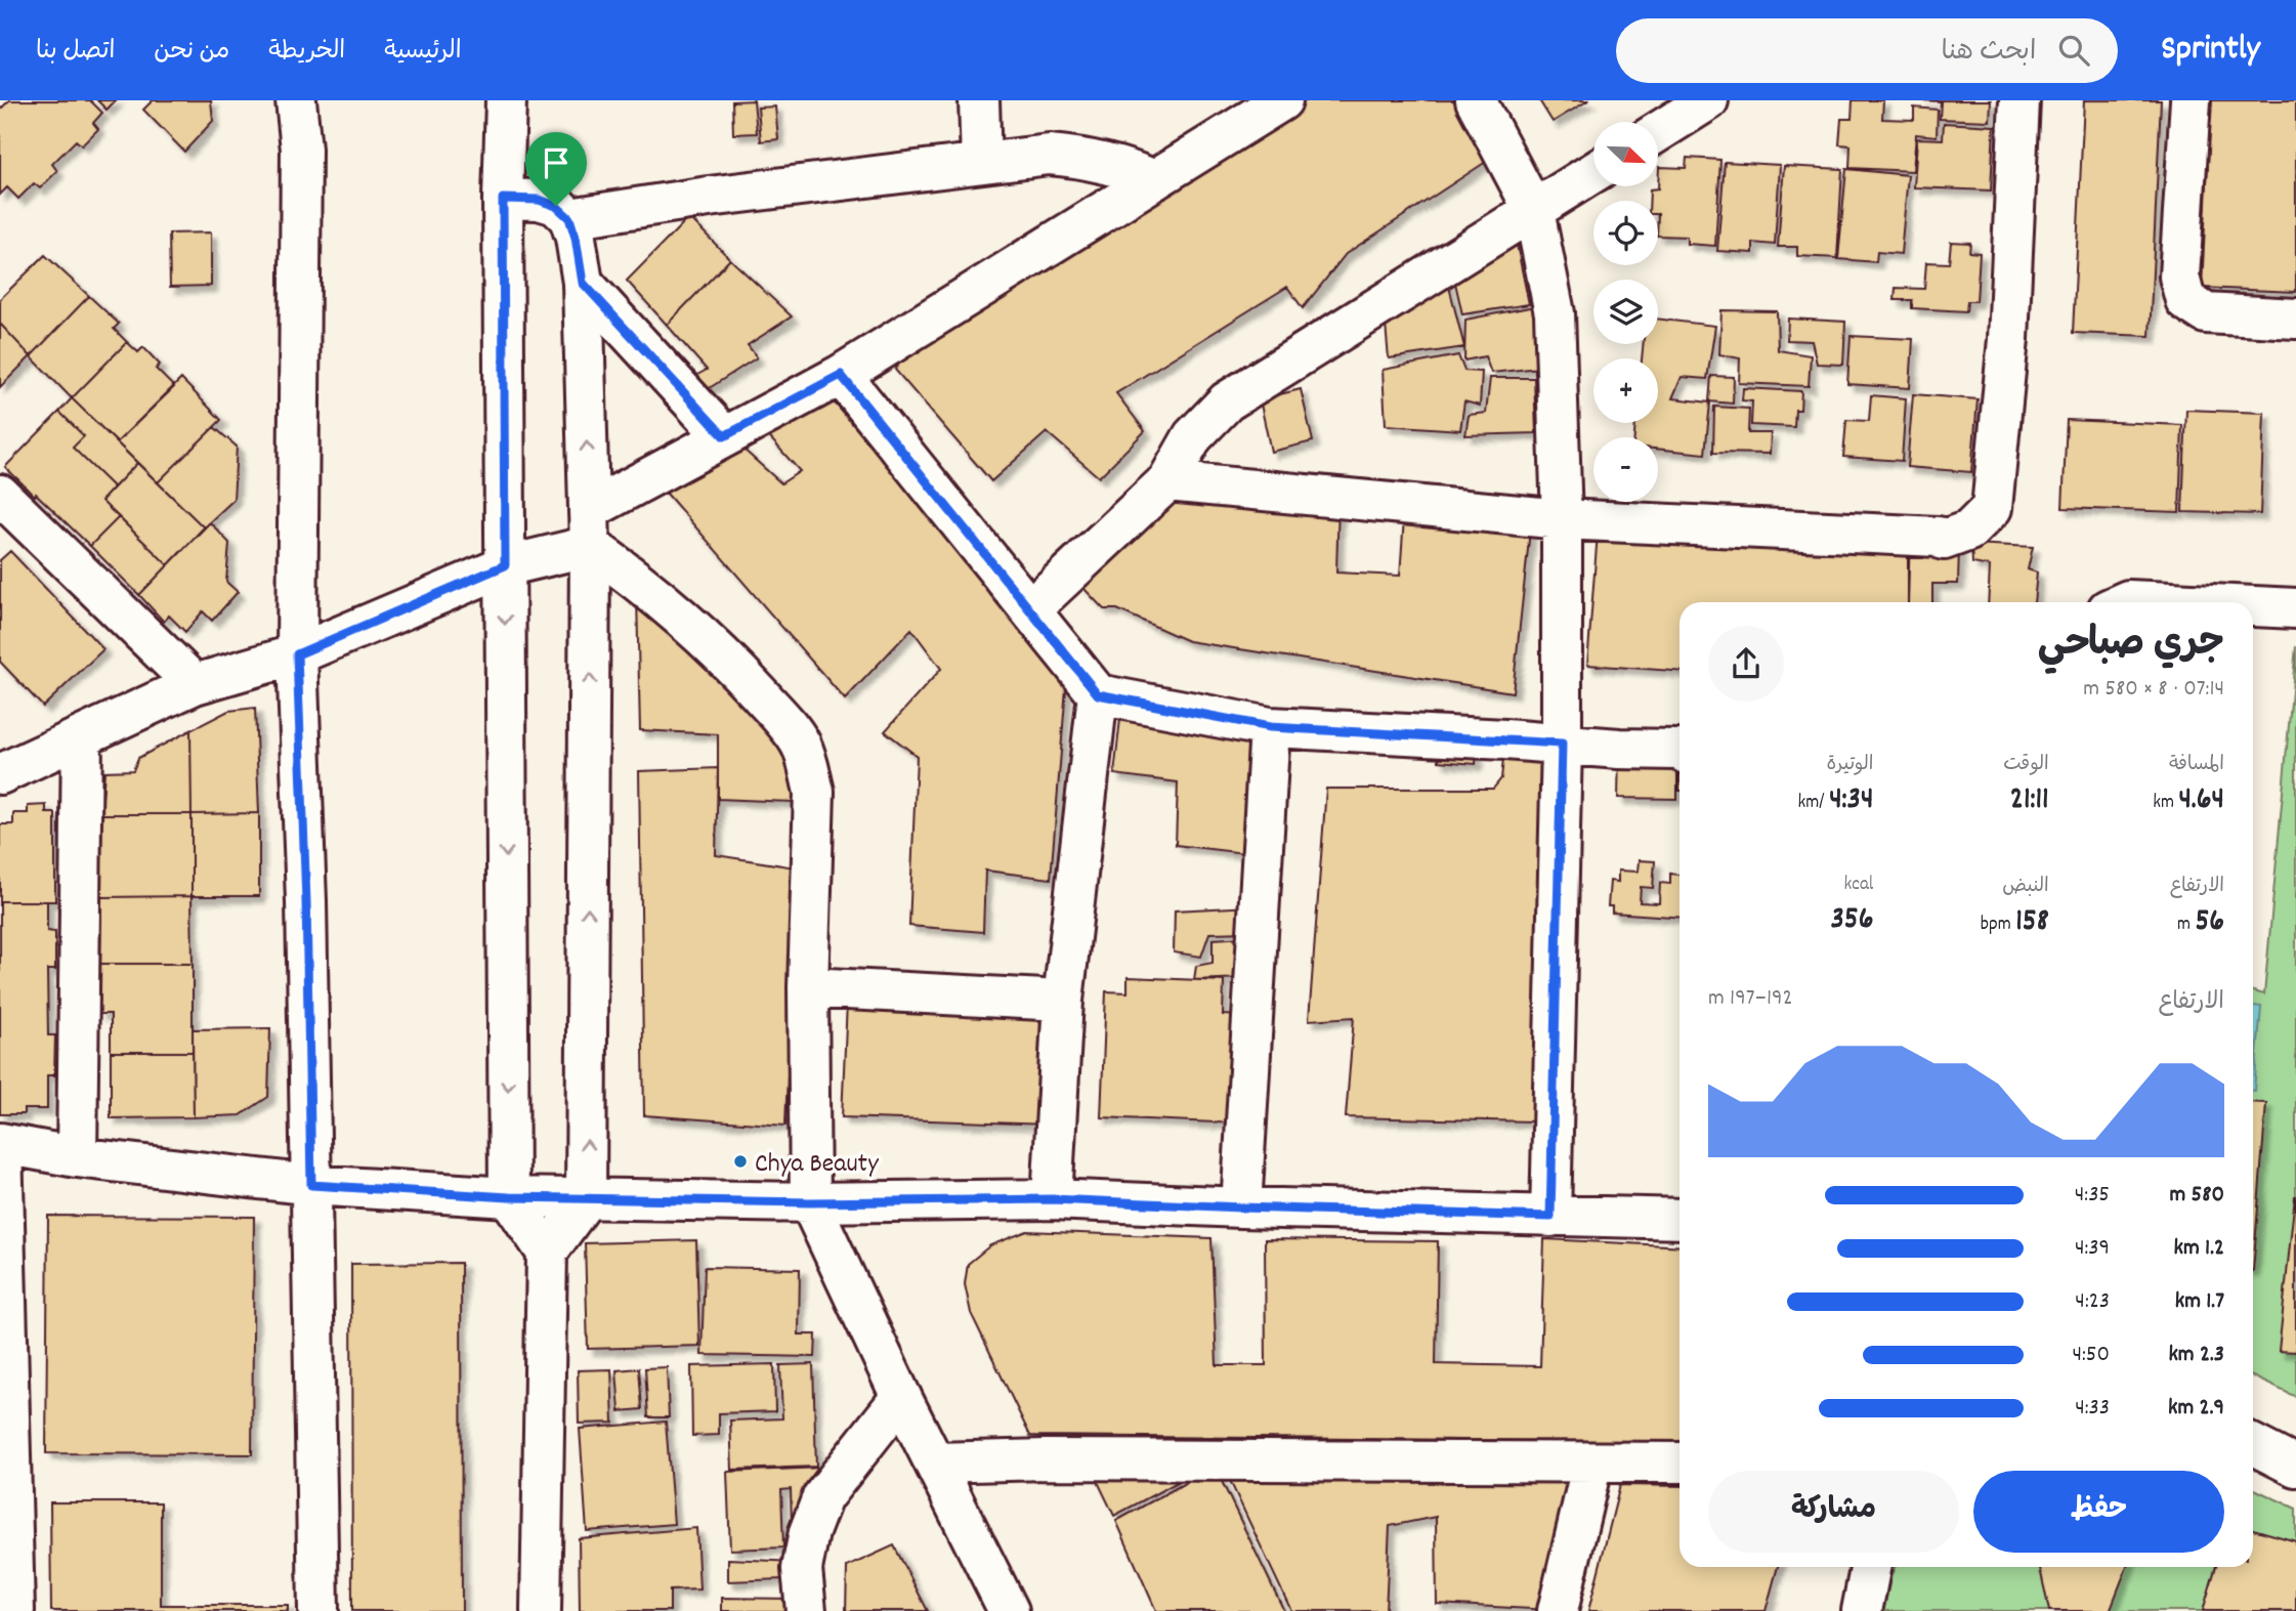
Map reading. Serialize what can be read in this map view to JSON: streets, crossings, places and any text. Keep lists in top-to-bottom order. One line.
{"places":["Chya Beauty"],"north":"bottom right","page":{"header":"Sprintly","search":"ابحث هنا","nav":["الرئيسية","الخريطة","من نحن","اتصل بنا"],"map_buttons":["+","−"],"heading":["جري صباحي","07:14 · 8 × 580 m"],"stats":[["المسافة","4.64 km"],["الوقت","21:11"],["الوتيرة","4:34 /km"],["الارتفاع","56 m"],["النبض","158 bpm"],["kcal","356"]],"chart":["الارتفاع","192–197 m"],"list":[{"name":"580 m","note":"4:35"},{"name":"1.2 km","note":"4:39"},{"name":"1.7 km","note":"4:23"},{"name":"2.3 km","note":"4:50"},{"name":"2.9 km","note":"4:33"}],"buttons":["حفظ","مشاركة"]}}
